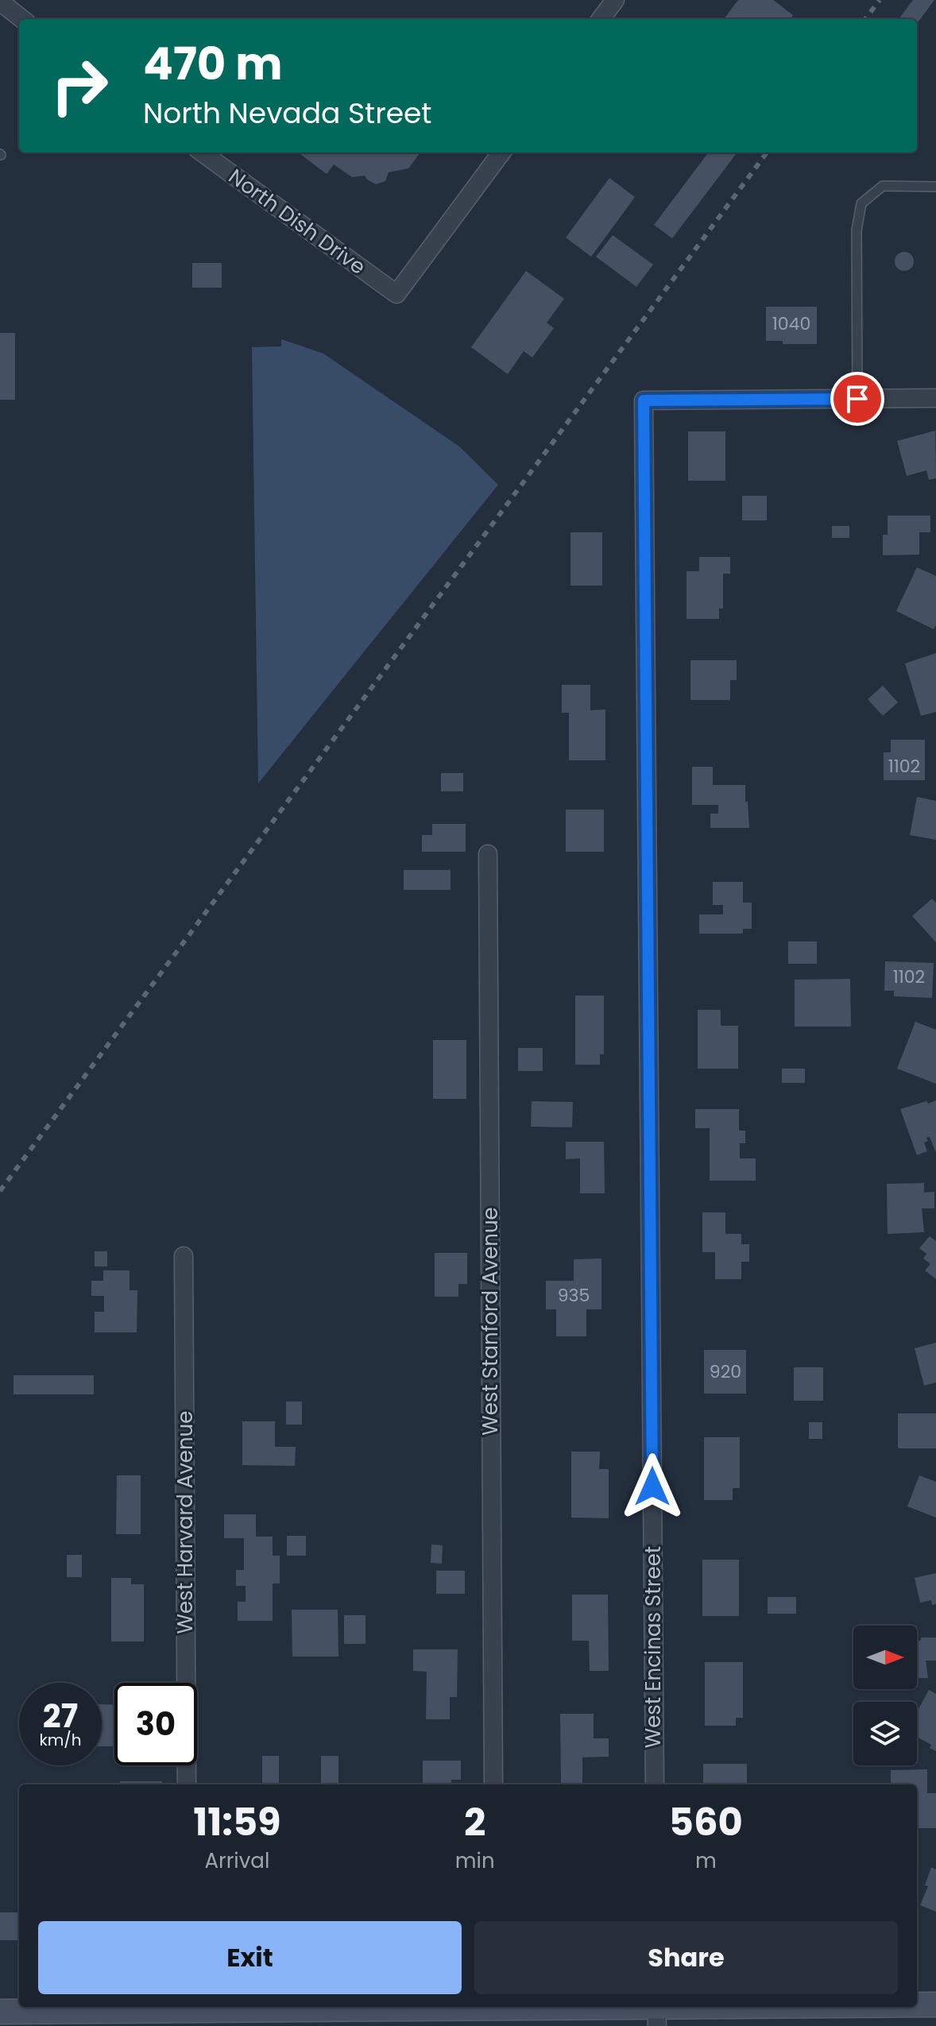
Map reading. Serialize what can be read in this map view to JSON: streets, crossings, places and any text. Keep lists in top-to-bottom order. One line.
{"streets":{"street":["North Dish Drive","West Stanford Avenue","West Harvard Avenue","West Encinas Street"]},"house_numbers":["1040","1102","1102","935","920"],"north":"right","page":{"turn":["470 m","North Nevada Street"],"speed":"27 km/h","limit":"30","eta":["11:59","Arrival","2","min","560","m"],"buttons":["Exit","Share"]}}
